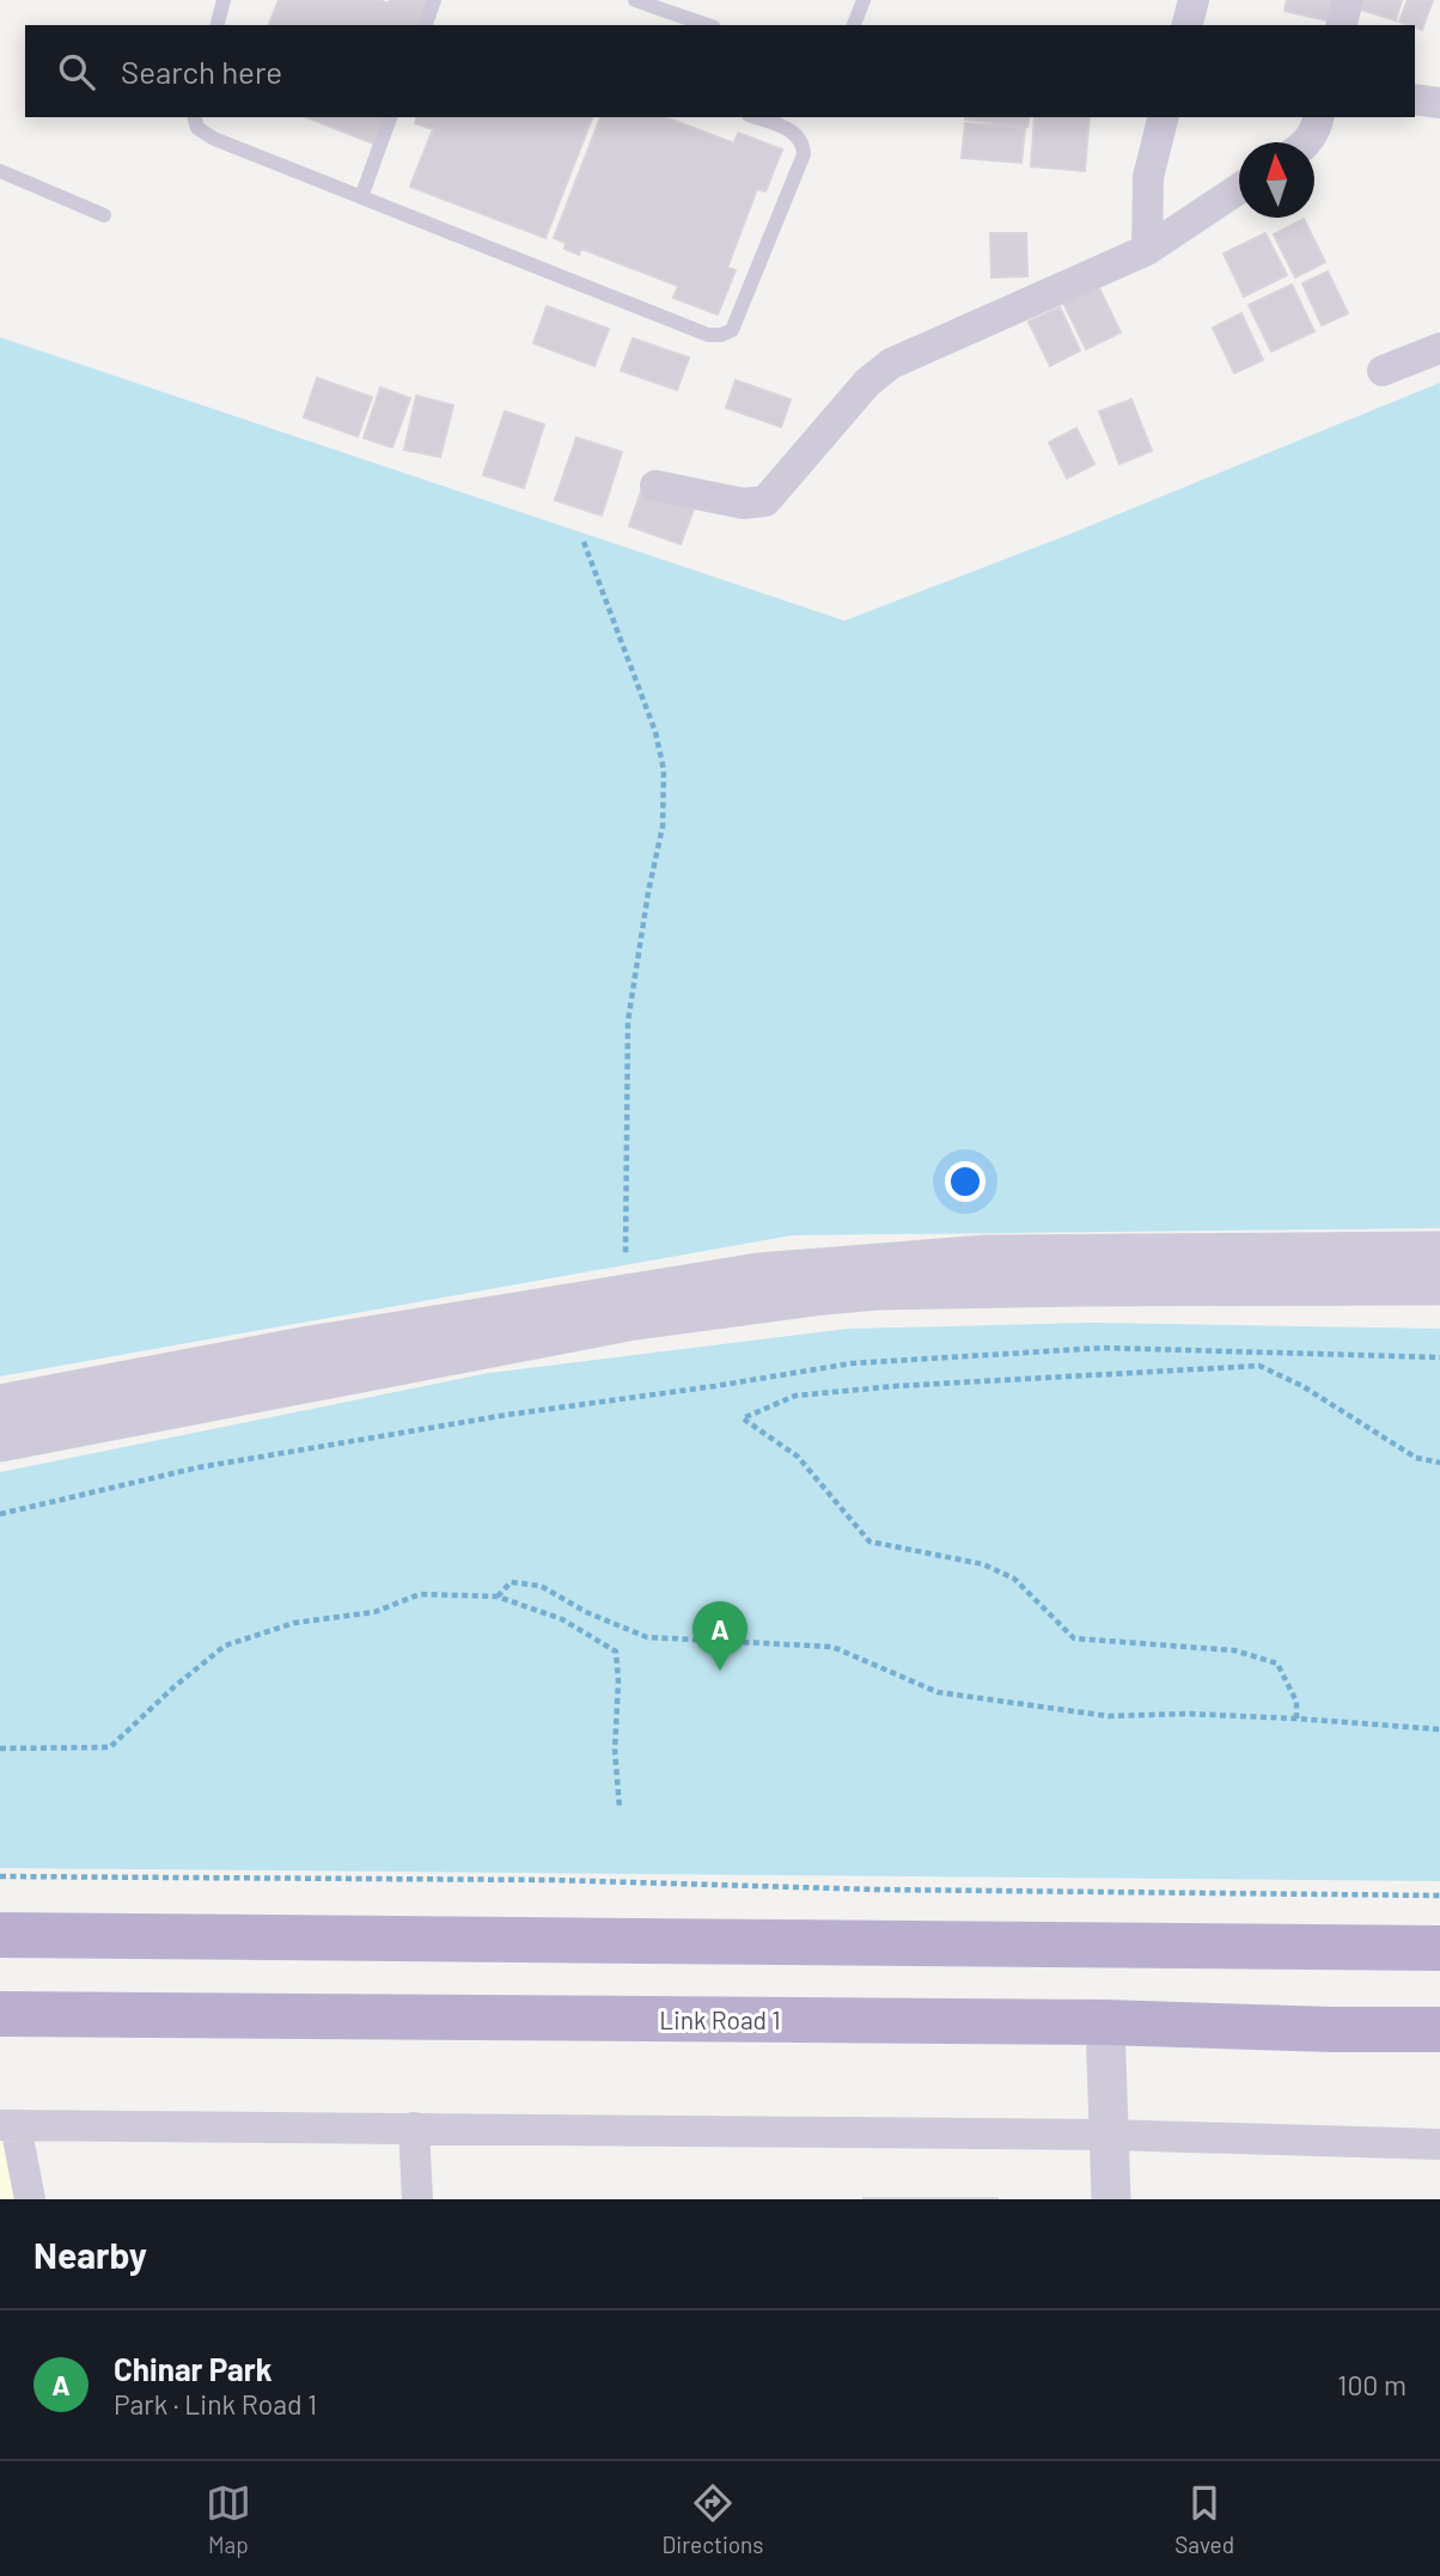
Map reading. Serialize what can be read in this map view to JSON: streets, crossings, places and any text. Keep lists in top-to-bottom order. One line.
{"streets":{"main road":["Link Road 1"]},"north":"top","page":{"search":"Search here","pins":"A","heading":"Nearby","list":[{"mark":"A","name":"Chinar Park","note":"Park · Link Road 1","value":"100 m"}],"nav":["Map","Directions","Saved"]}}
